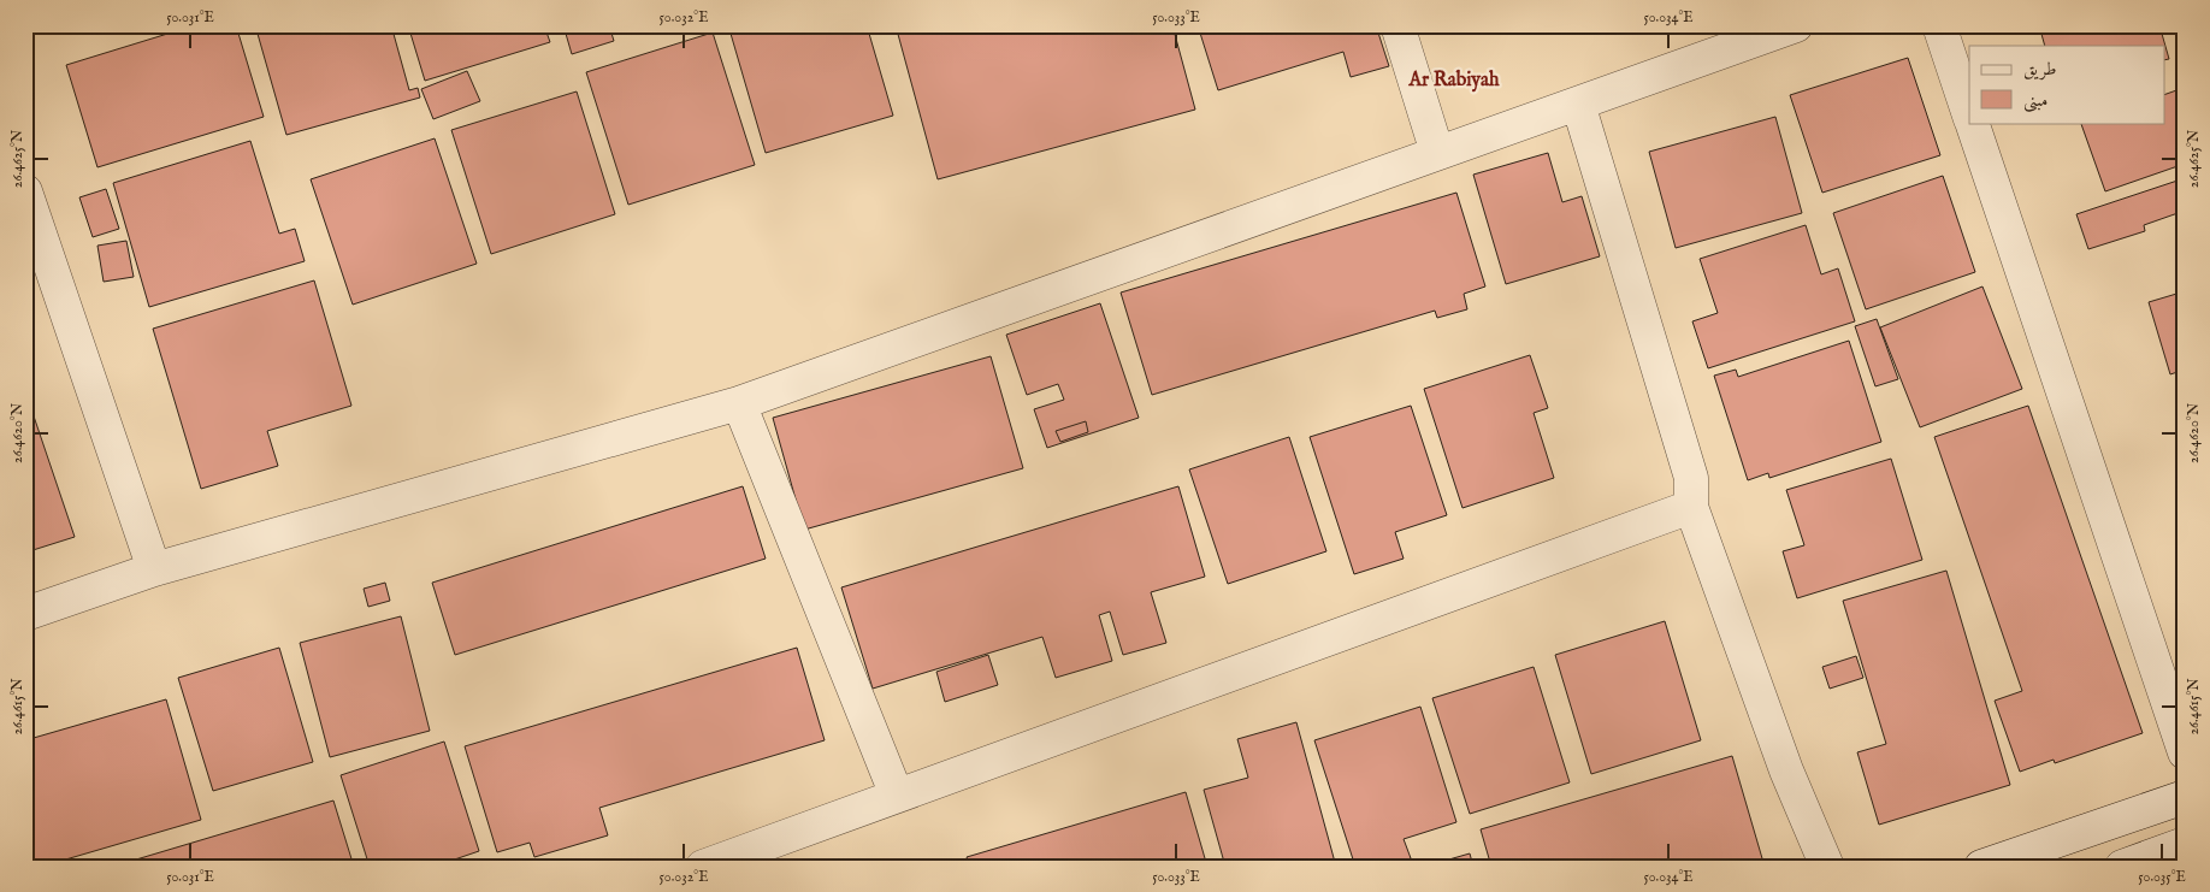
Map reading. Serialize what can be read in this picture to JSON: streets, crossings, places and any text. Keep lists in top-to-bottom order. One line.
{"districts":["Ar Rabiyah"],"legend":["طريق","مبنى"],"coordinates":["50.031°E","50.032°E","50.033°E","50.034°E","26.4625°N","26.4620°N","26.4615°N","50.035°E"]}
